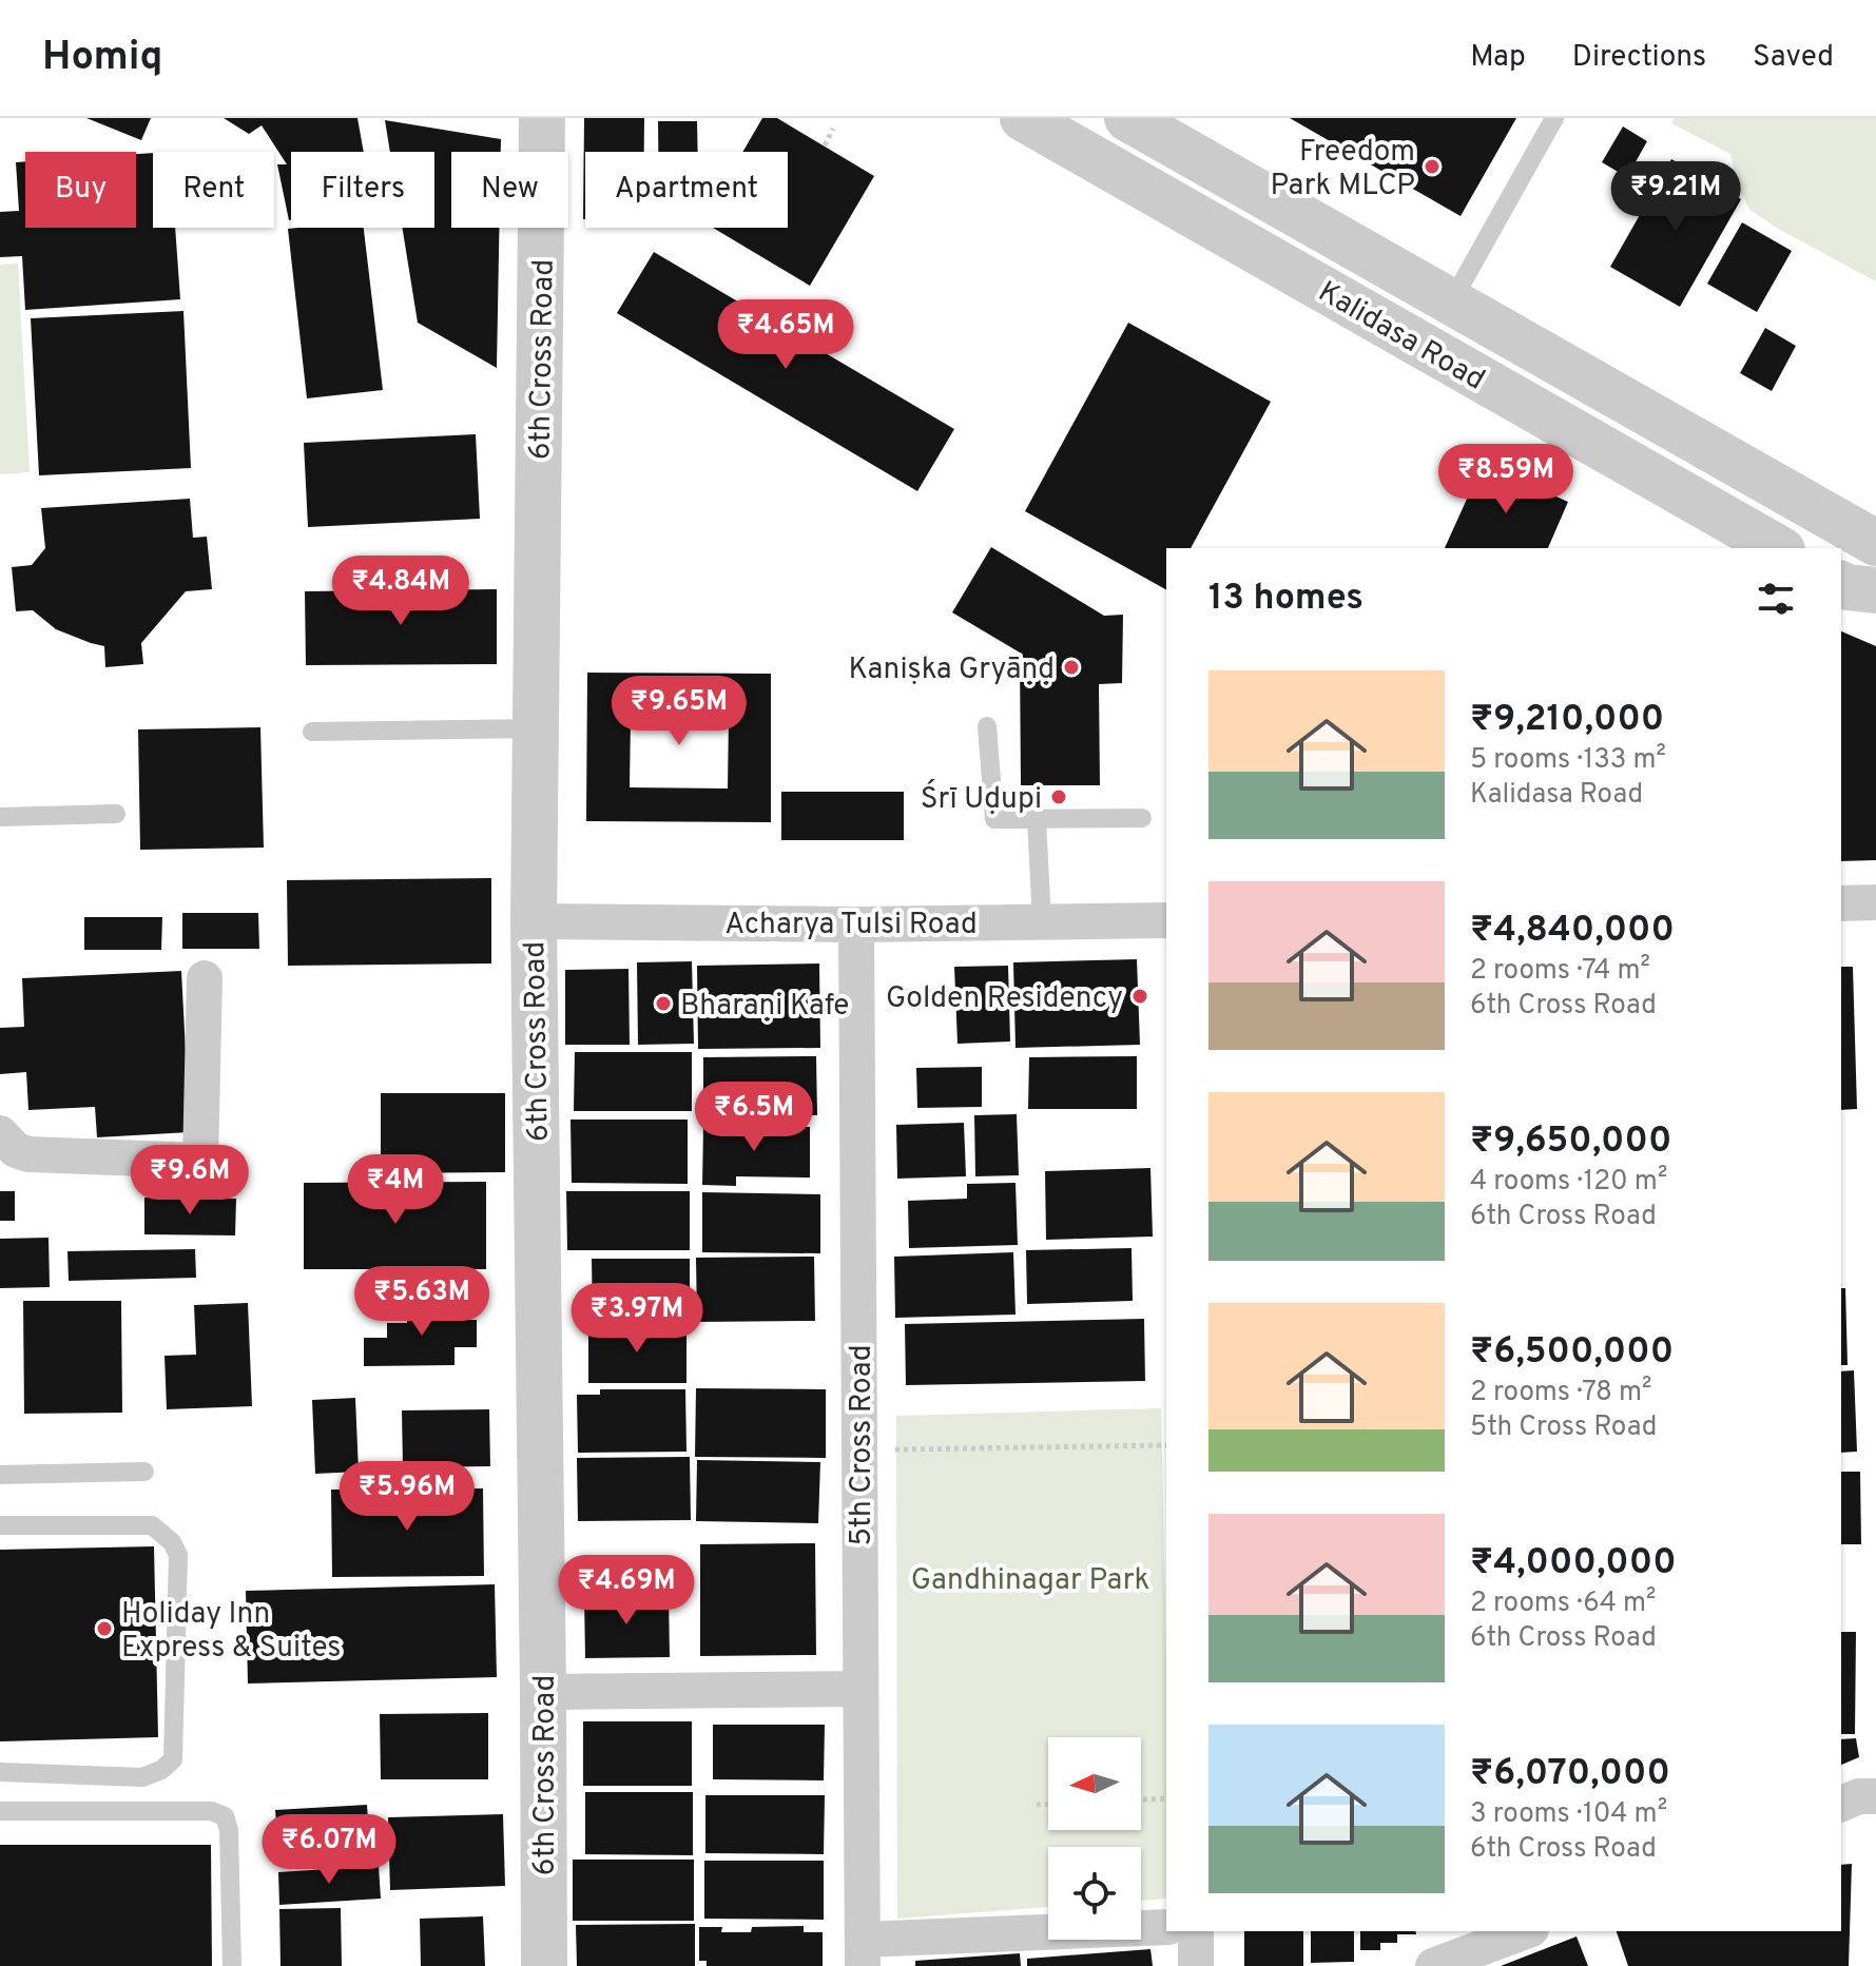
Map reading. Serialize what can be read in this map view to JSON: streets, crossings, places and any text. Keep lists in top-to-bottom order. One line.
{"streets":{"street":["Kalidasa Road","6th Cross Road","Acharya Tulsi Road","5th Cross Road"]},"crossings":[["6th Cross Road","Acharya Tulsi Road"],["Acharya Tulsi Road","5th Cross Road"]],"parks":["Gandhinagar Park"],"places":["Freedom Park MLCP","Kaniṣka Gryāṇḍ","Śrī Uḍupi","Golden Residency","Bharaṇi Kafe","Holiday Inn Express & Suites"],"north":"left","page":{"header":"Homiq","nav":["Map","Directions","Saved"],"chip":["Buy","Rent","Filters","New","Apartment"],"price":["₹9.21M","₹4.65M","₹8.59M","₹4.84M","₹9.65M","₹6.5M","₹9.6M","₹4M","₹5.63M","₹3.97M","₹5.96M","₹4.69M","₹6.07M"],"heading":"13 homes","list":[{"name":"₹9,210,000","note":"5 rooms · 133 m² · Kalidasa Road"},{"name":"₹4,840,000","note":"2 rooms · 74 m² · 6th Cross Road"},{"name":"₹9,650,000","note":"4 rooms · 120 m² · 6th Cross Road"},{"name":"₹6,500,000","note":"2 rooms · 78 m² · 5th Cross Road"},{"name":"₹4,000,000","note":"2 rooms · 64 m² · 6th Cross Road"},{"name":"₹6,070,000","note":"3 rooms · 104 m² · 6th Cross Road"}]}}
